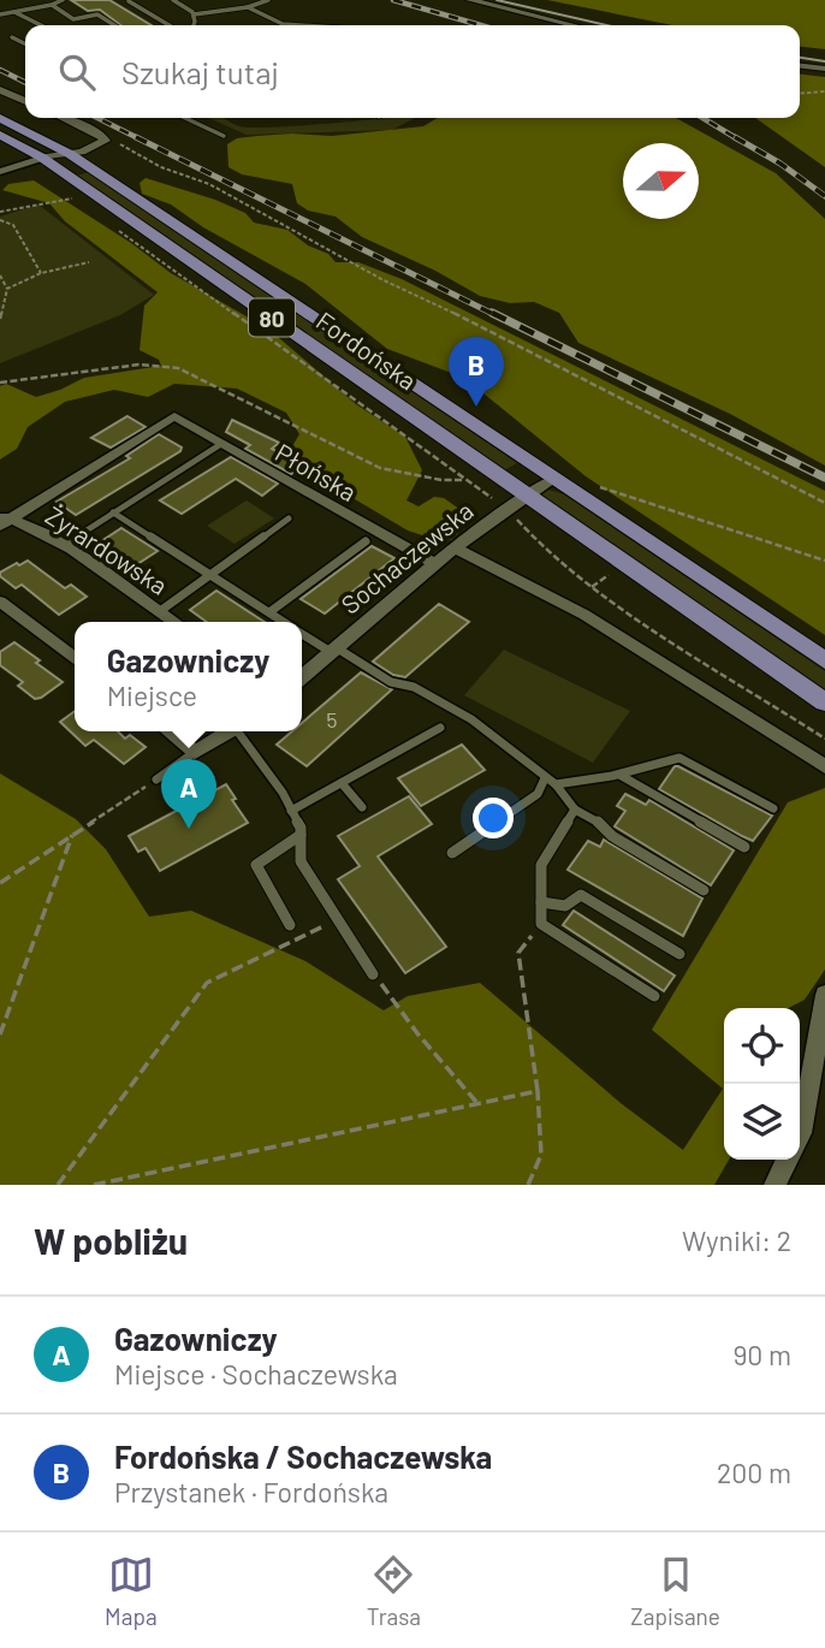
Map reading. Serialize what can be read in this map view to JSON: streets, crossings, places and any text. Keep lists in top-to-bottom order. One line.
{"streets":{"main road":["80","Fordońska"],"street":["Płońska","Żyrardowska","Sochaczewska"]},"crossings":[["Fordońska","Sochaczewska"],["Płońska","Żyrardowska"],["Płońska","Sochaczewska"]],"house_numbers":["5"],"north":"right","page":{"search":"Szukaj tutaj","pins":["B","A"],"popup":["Gazowniczy","Miejsce"],"heading":["W pobliżu","Wyniki: 2"],"list":[{"mark":"A","name":"Gazowniczy","note":"Miejsce · Sochaczewska","value":"90 m"},{"mark":"B","name":"Fordońska / Sochaczewska","note":"Przystanek · Fordońska","value":"200 m"}],"nav":["Mapa","Trasa","Zapisane"]}}
